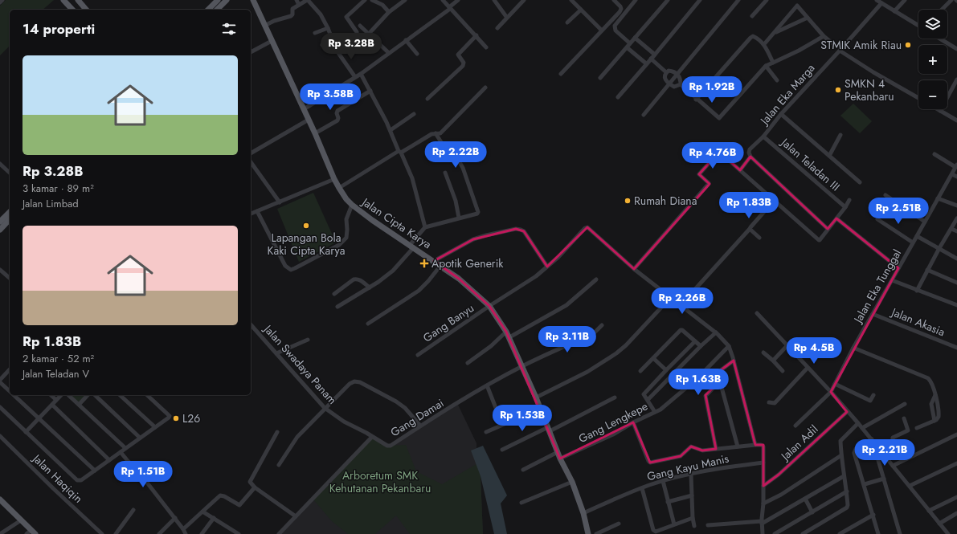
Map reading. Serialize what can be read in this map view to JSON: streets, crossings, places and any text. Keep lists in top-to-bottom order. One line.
{"streets":{"main road":["Jalan Cipta Karya"],"street":["Jalan Eka Marga","Jalan Teladan III","Jalan Eka Tunggal","Jalan Akasia","Gang Banyu","Jalan Swadaya Panam","Gang Damai","Gang Lengkepe","Jalan Adil","Gang Kayu Manis","Jalan Haqiqin"]},"crossings":[["Jalan Eka Marga","Jalan Teladan III"],["Jalan Cipta Karya","Gang Banyu"],["Jalan Cipta Karya","Gang Damai"],["Jalan Cipta Karya","Gang Lengkepe"],["Jalan Cipta Karya","Gang Kayu Manis"],["Jalan Eka Tunggal","Jalan Akasia"],["Jalan Swadaya Panam","Gang Damai"]],"parks":["Arboretum SMK Kehutanan Pekanbaru"],"places":{"other":["STMIK Amik Riau","SMKN 4 Pekanbaru","Rumah Diana","Lapangan Bola Kaki Cipta Karya","L26"],"health":["Apotik Generik"]},"page":{"map_buttons":["+","−"],"heading":"14 properti","price":["Rp 3.28B","Rp 1.92B","Rp 3.58B","Rp 2.22B","Rp 4.76B","Rp 1.83B","Rp 2.51B","Rp 2.26B","Rp 3.11B","Rp 4.5B","Rp 1.63B","Rp 1.53B","Rp 2.21B","Rp 1.51B"],"list":[{"name":"Rp 3.28B","note":"3 kamar · 89 m² · Jalan Limbad"},{"name":"Rp 1.83B","note":"2 kamar · 52 m² · Jalan Teladan V"}]}}
